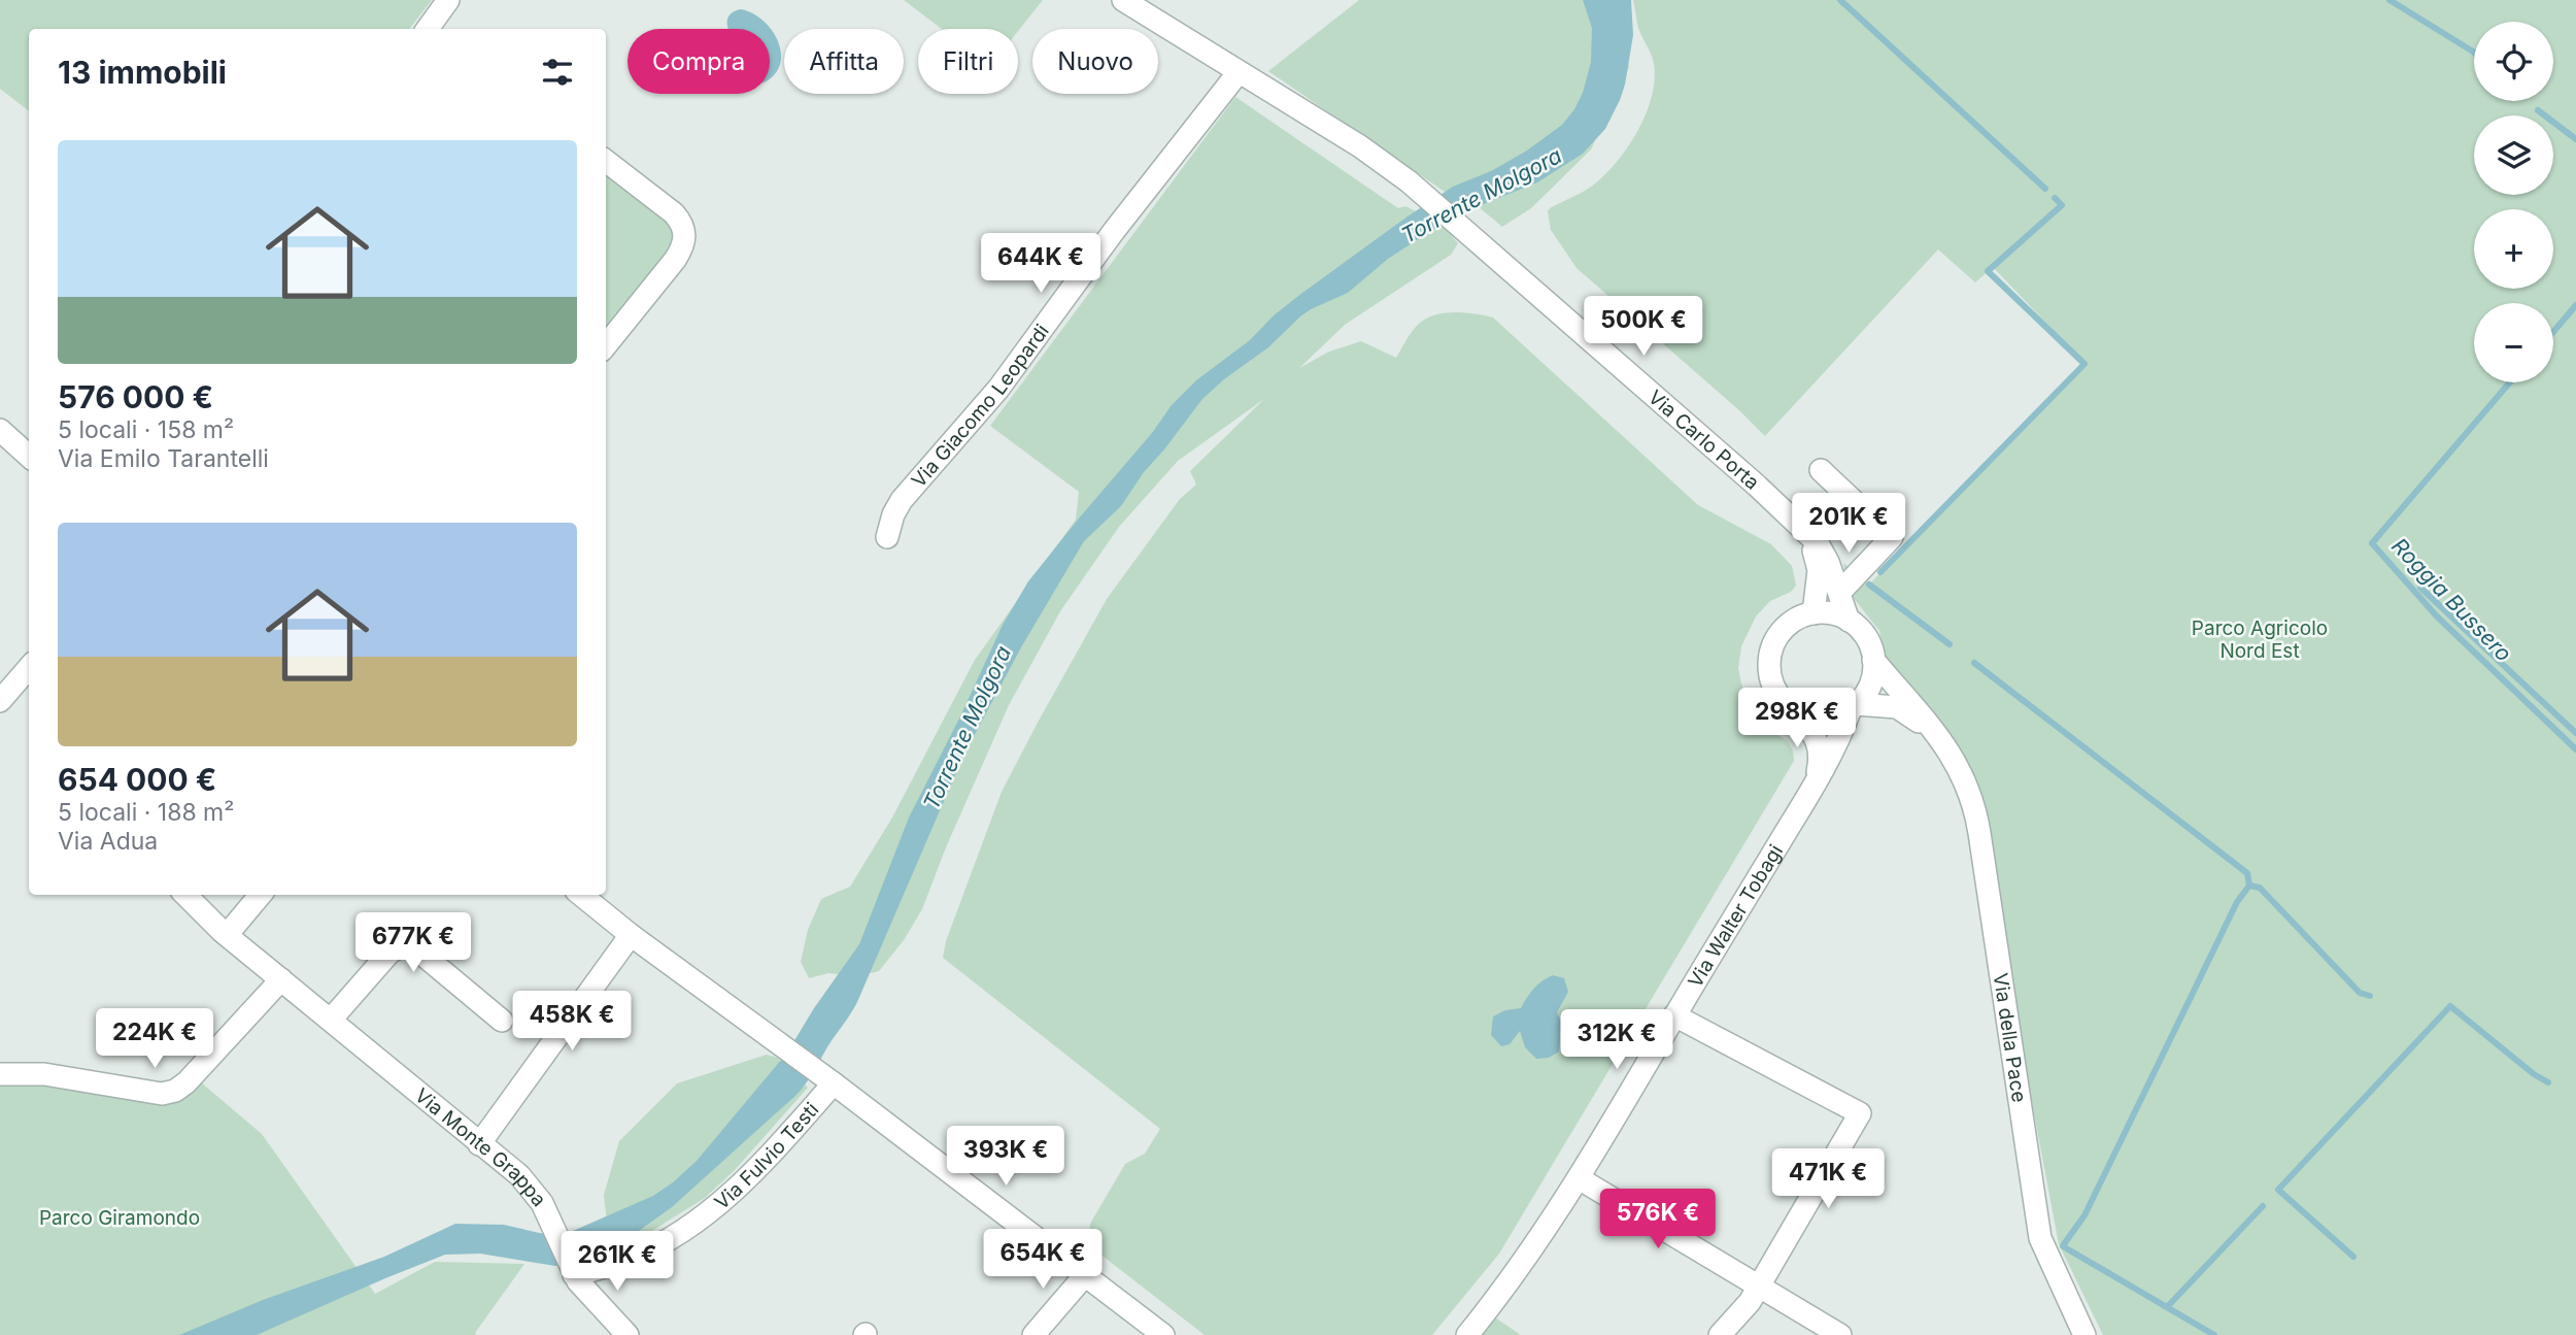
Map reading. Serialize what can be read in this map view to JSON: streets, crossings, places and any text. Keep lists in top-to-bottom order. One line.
{"streets":{"street":["Via Giacomo Leopardi","Via Carlo Porta","Via Walter Tobagi","Via della Pace","Via Monte Grappa","Via Fulvio Testi"]},"crossings":[["Via Giacomo Leopardi","Via Carlo Porta"],["Via Carlo Porta","Via Walter Tobagi"],["Via Carlo Porta","Via della Pace"],["Via Walter Tobagi","Via della Pace"],["Via Monte Grappa","Via Fulvio Testi"]],"water":["Torrente Molgora","Roggia Bussero"],"parks":["Parco Agricolo Nord Est","Parco Giramondo"],"page":{"map_buttons":["+","−"],"chip":["Compra","Affitta","Filtri","Nuovo"],"heading":"13 immobili","list":[{"name":"576 000 €","note":"5 locali · 158 m² · Via Emilo Tarantelli"},{"name":"654 000 €","note":"5 locali · 188 m² · Via Adua"}],"price":["644K €","500K €","201K €","298K €","677K €","458K €","224K €","312K €","393K €","471K €","576K €","654K €","261K €"]}}
